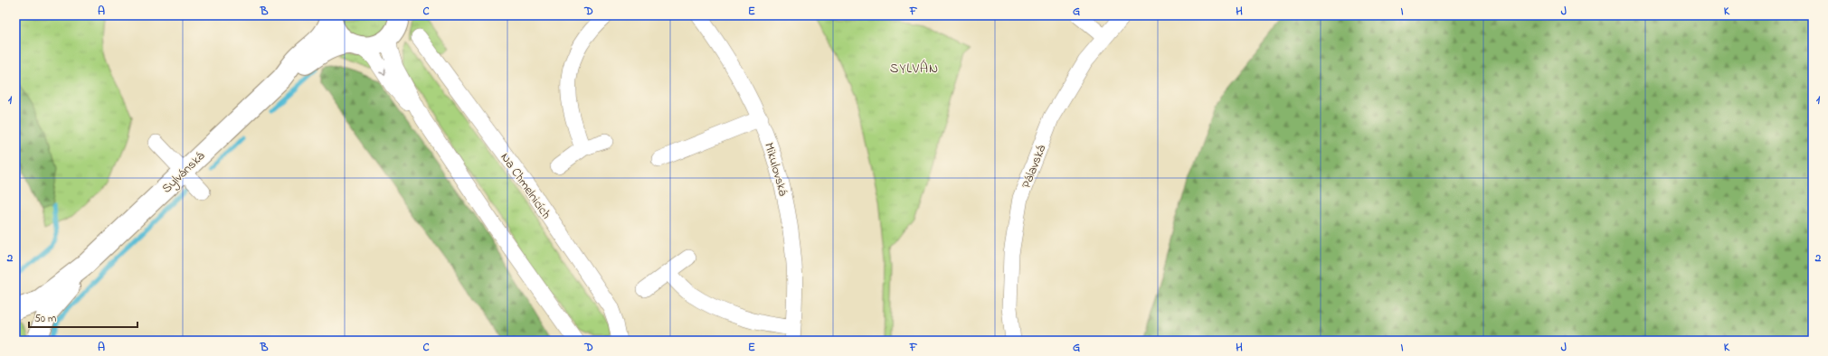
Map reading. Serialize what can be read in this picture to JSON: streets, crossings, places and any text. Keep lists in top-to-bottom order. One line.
{"streets":{"street":["Pálavská","Mikulovská","Sylvánská","Na Chmelnicích"]},"districts":["SYLVÁN"],"scale_bar":"50 m","grid":{"columns":["A","B","C","D","E","F","G","H","I","J","K"],"rows":["1","2"]}}
